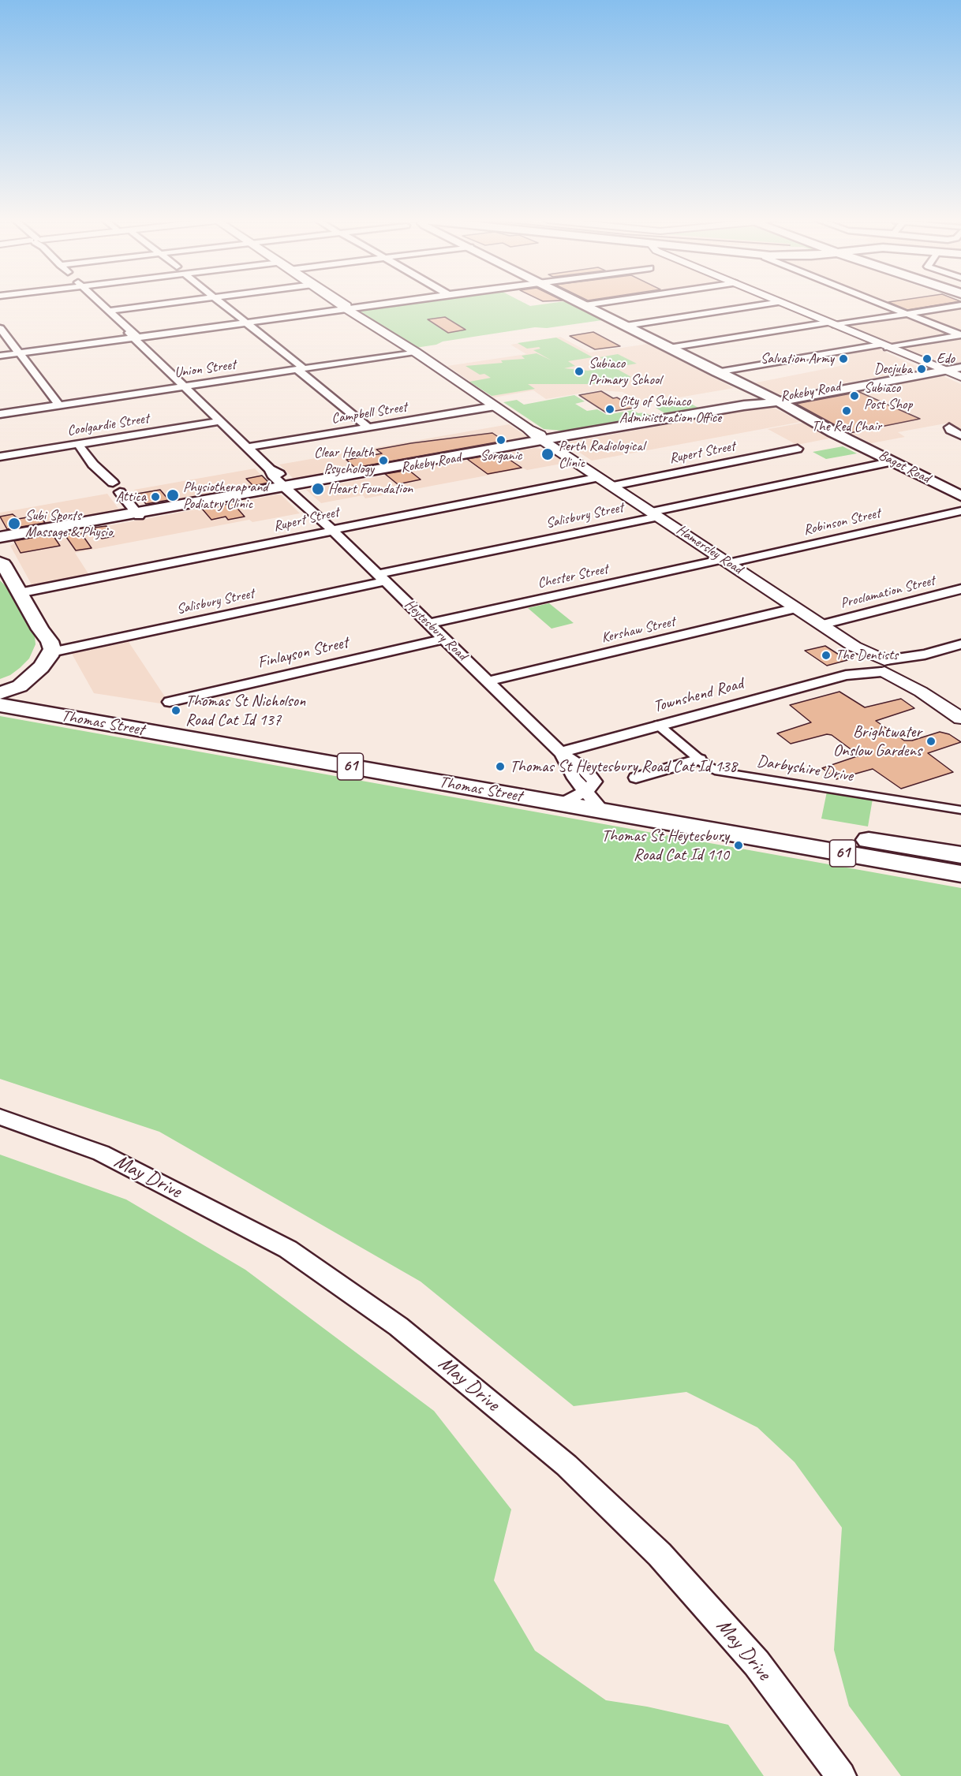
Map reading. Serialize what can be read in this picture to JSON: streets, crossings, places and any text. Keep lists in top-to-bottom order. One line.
{"streets":{"main road":["Rokeby Road","Bagot Road","Thomas Street","61"],"street":["Union Street","Campbell Street","Coolgardie Street","Rupert Street","Salisbury Street","Robinson Street","Hamersley Road","Chester Street","Proclamation Street","Heytesbury Road","Kershaw Street","Finlayson Street","Townshend Road","Darbyshire Drive","May Drive"]},"crossings":[["Union Street","Hamersley Road"],["Union Street","Heytesbury Road"],["Rokeby Road","Bagot Road"],["Rokeby Road","Hamersley Road"],["Rokeby Road","Heytesbury Road"],["Campbell Street","Hamersley Road"],["Campbell Street","Heytesbury Road"],["Coolgardie Street","Heytesbury Road"],["Rupert Street","Hamersley Road"],["Rupert Street","Heytesbury Road"],["Bagot Road","Salisbury Street"],["Salisbury Street","Hamersley Road"],["Salisbury Street","Heytesbury Road"],["Robinson Street","Hamersley Road"],["Robinson Street","Chester Street"],["Hamersley Road","Chester Street"],["Hamersley Road","Proclamation Street"],["Hamersley Road","Kershaw Street"],["Hamersley Road","Townshend Road"],["Chester Street","Heytesbury Road"],["Heytesbury Road","Kershaw Street"],["Heytesbury Road","Finlayson Street"],["Heytesbury Road","Townshend Road"],["Heytesbury Road","Thomas Street"],["Townshend Road","Darbyshire Drive"]],"places":["Salvation Army","Edo","Decjuba","Subiaco Primary School","Subiaco Post Shop","City of Subiaco Administration Office","The Red Chair","Sorganic","Perth Radiological Clinic","Clear Health Psychology","Heart Foundation","Physiotherap and Podiatry Clinic","Attica","Subi Sports Massage & Physio","The Dentists","Thomas St Nicholson Road Cat Id 137","Brightwater Onslow Gardens","Thomas St Heytesbury Road Cat Id 138","Thomas St Heytesbury Road Cat Id 110"]}
